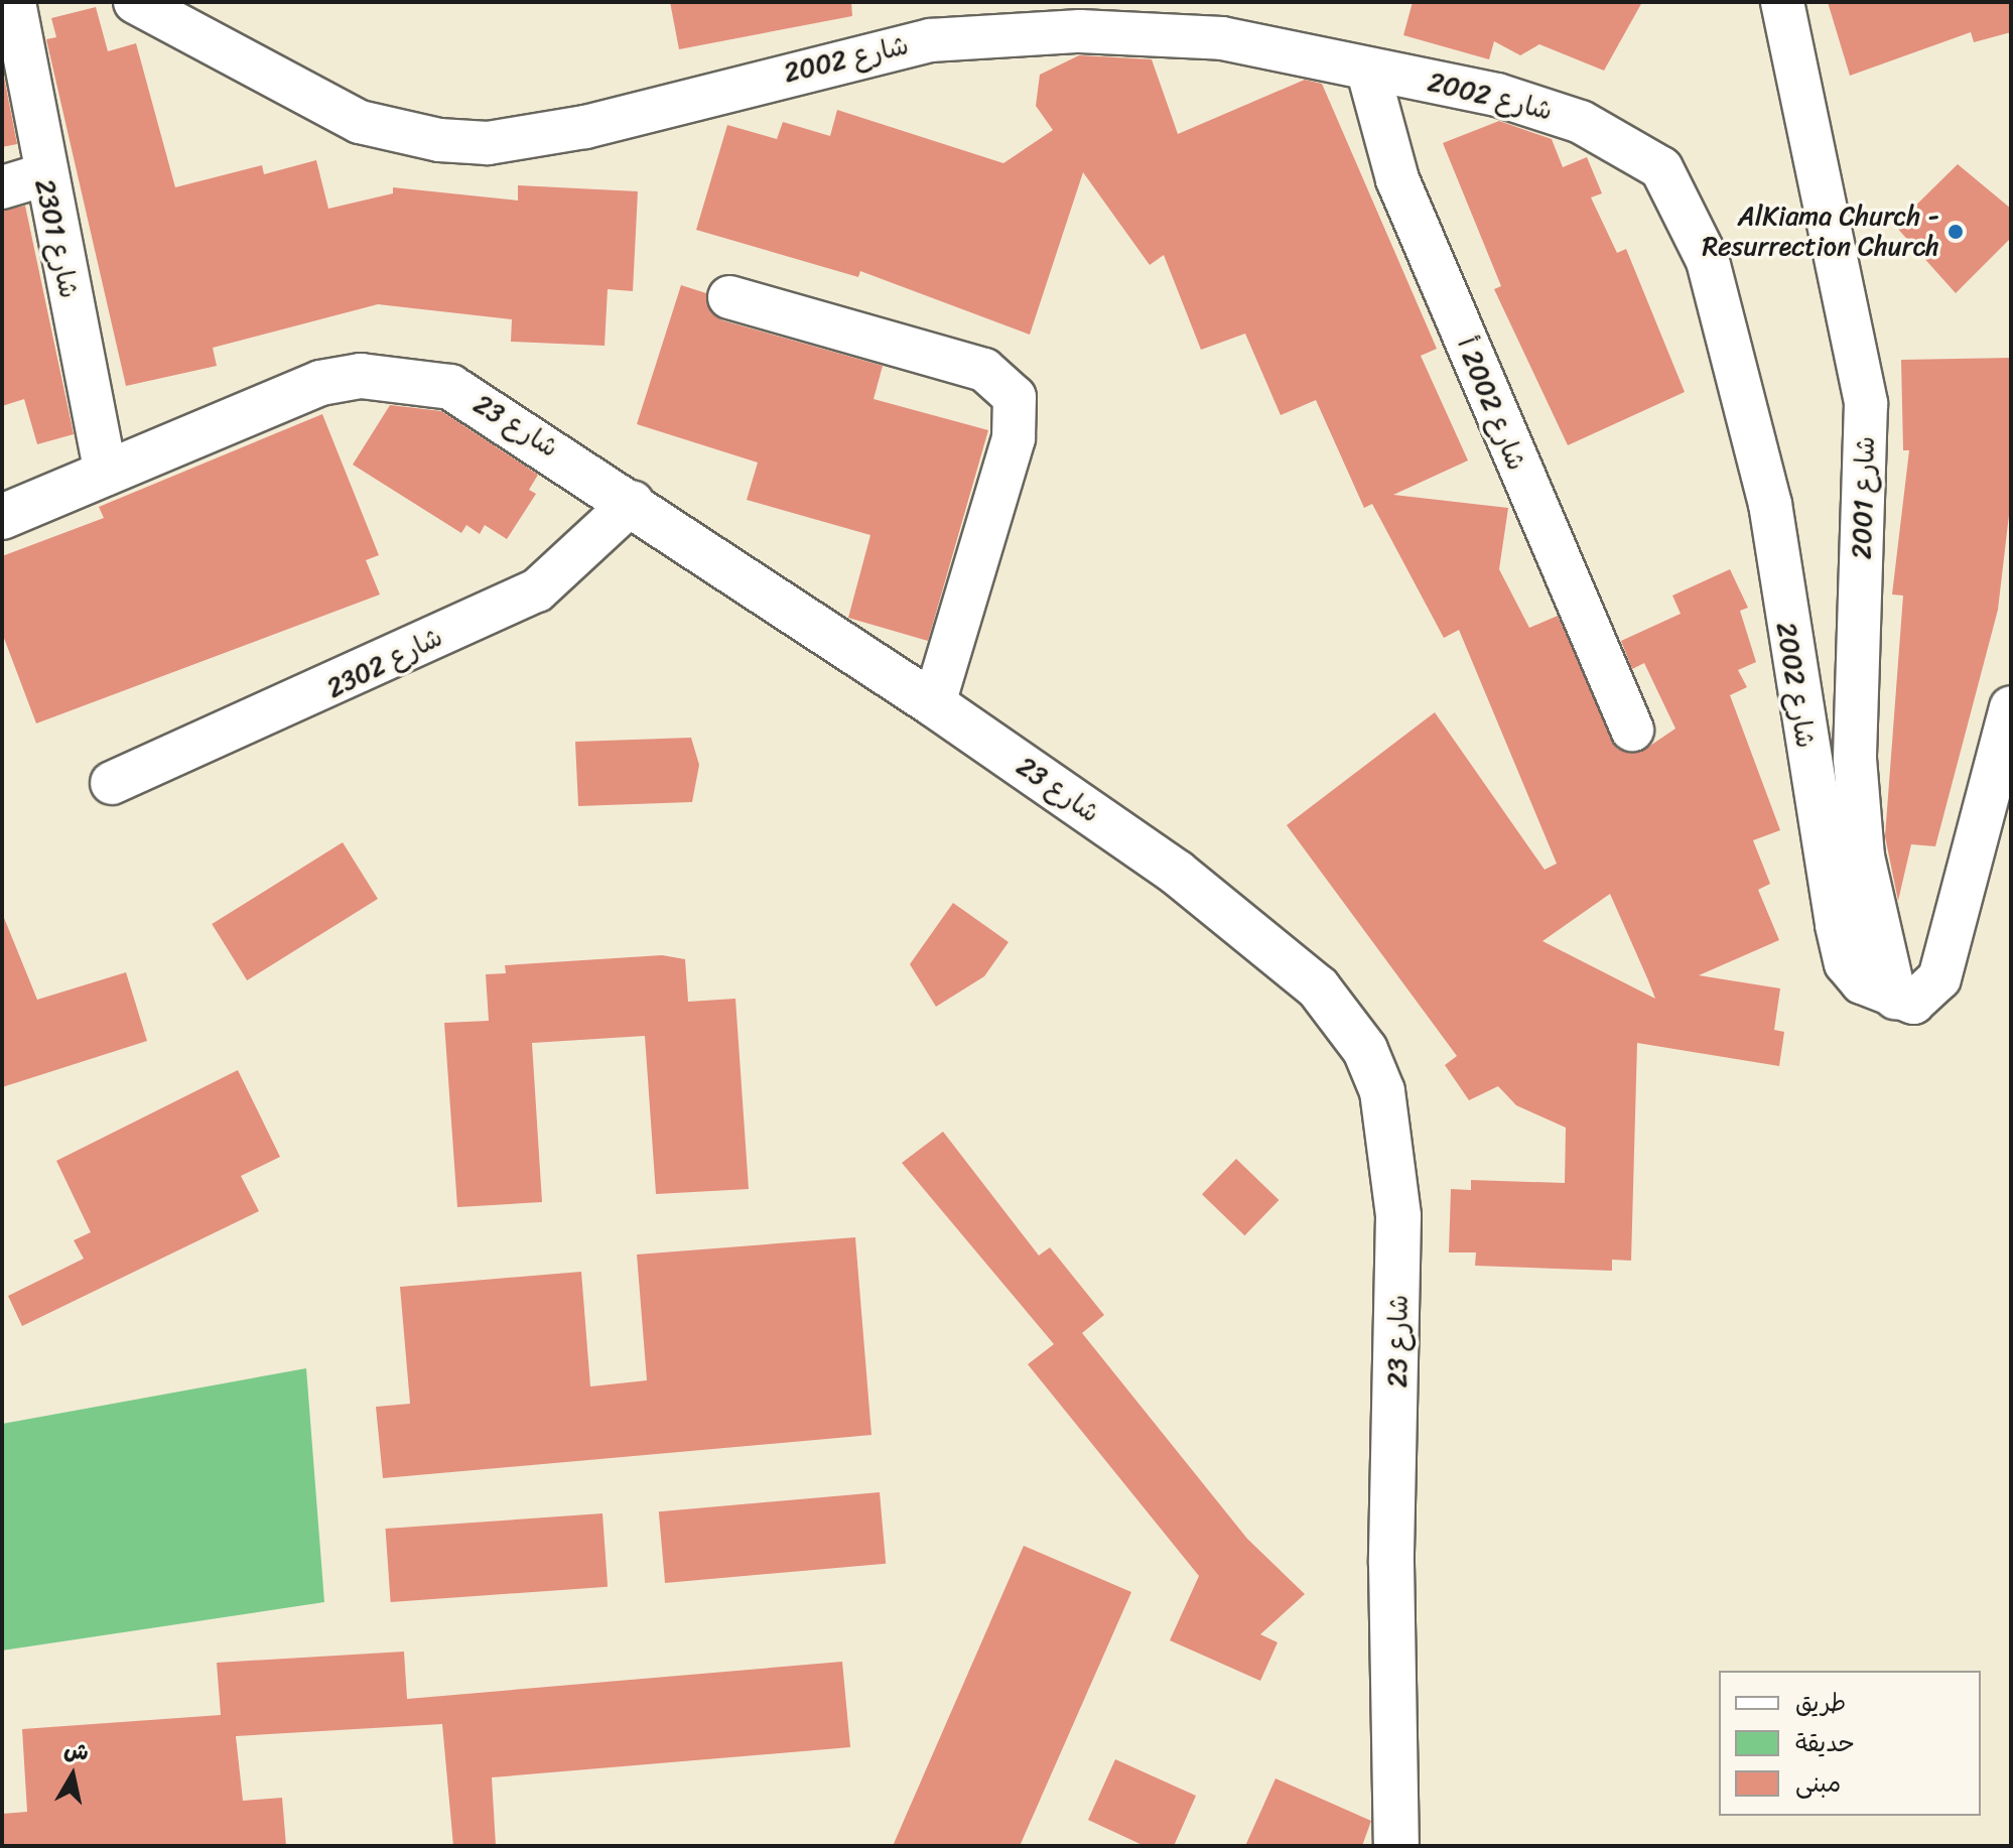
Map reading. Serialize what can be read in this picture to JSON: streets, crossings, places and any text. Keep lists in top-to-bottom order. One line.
{"streets":{"street":["شارع 2002","شارع 2301","شارع 2002 أ","شارع 23","شارع 2001","شارع 2302"]},"crossings":[["شارع 2002","شارع 2002 أ"],["شارع 2002","شارع 2001"],["شارع 2301","شارع 23"],["شارع 23","شارع 2302"]],"places":["AlKiama Church - Resurrection Church"],"legend":["طريق","حديقة","مبنى"],"north":"top"}
